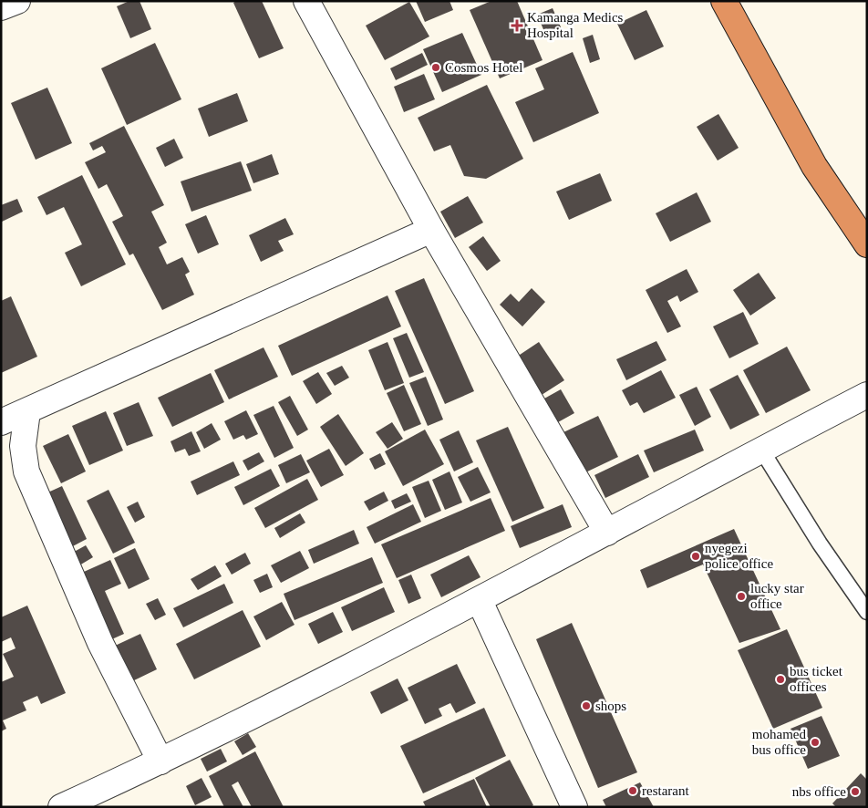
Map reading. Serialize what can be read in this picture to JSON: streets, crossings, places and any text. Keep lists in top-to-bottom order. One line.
{"places":{"health":["Kamanga Medics Hospital"],"other":["Cosmos Hotel","nyegezi police office","lucky star office","bus ticket offices","shops","mohamed bus office","restarant","nbs office"]}}
